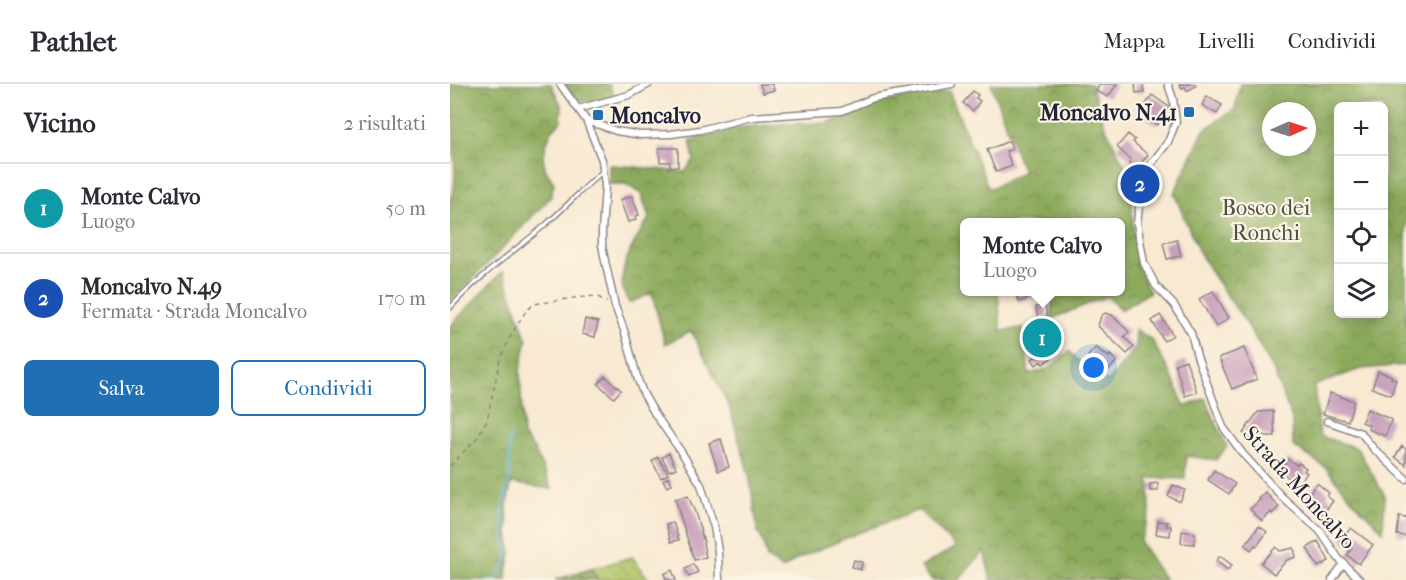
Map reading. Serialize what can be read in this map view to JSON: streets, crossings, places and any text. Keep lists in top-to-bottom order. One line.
{"streets":{"street":["Strada Moncalvo"]},"parks":["Bosco dei Ronchi"],"places":{"transit":["Moncalvo N.41","Moncalvo"]},"north":"right","page":{"header":"Pathlet","nav":["Mappa","Livelli","Condividi"],"heading":["Vicino","2 risultati"],"map_buttons":["+","−"],"list":[{"mark":"1","name":"Monte Calvo","note":"Luogo","value":"50 m"},{"mark":"2","name":"Moncalvo N.49","note":"Fermata · Strada Moncalvo","value":"170 m"}],"pins":["2","1"],"popup":["Monte Calvo","Luogo"],"buttons":["Salva","Condividi"]}}
